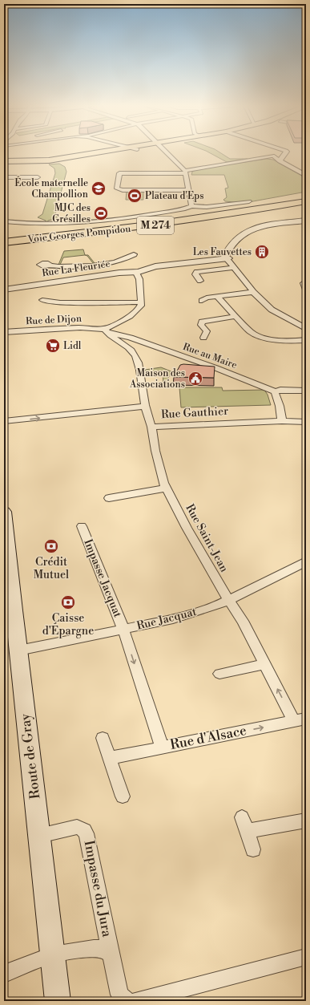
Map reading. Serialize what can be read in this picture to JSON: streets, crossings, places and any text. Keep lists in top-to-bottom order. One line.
{"streets":{"highway":["M 274","Voie Georges Pompidou"],"main road":["Route de Gray"],"street":["Rue La Fleuriée","Rue de Dijon","Rue au Maire","Rue Gauthier","Rue Saint-Jean","Impasse Jacquat","Rue Jacquat","Rue d'Alsace","Impasse du Jura"]},"crossings":[["Rue de Dijon","Rue au Maire"],["Rue Gauthier","Rue Saint-Jean"],["Rue Saint-Jean","Rue Jacquat"],["Rue Saint-Jean","Rue d'Alsace"],["Impasse Jacquat","Rue Jacquat"],["Impasse Jacquat","Rue d'Alsace"],["Rue Jacquat","Route de Gray"],["Route de Gray","Impasse du Jura"]],"one_way":["Rue Gauthier","Impasse Jacquat"],"places":{"school or university":["École maternelle Champollion"],"sports":["Plateau d'Eps","MJC des Grésilles"],"building":["Les Fauvettes"],"supermarket":["Lidl"],"public building":["Maison des Associations"],"bank":["Crédit Mutuel","Caisse d'Épargne"]}}
